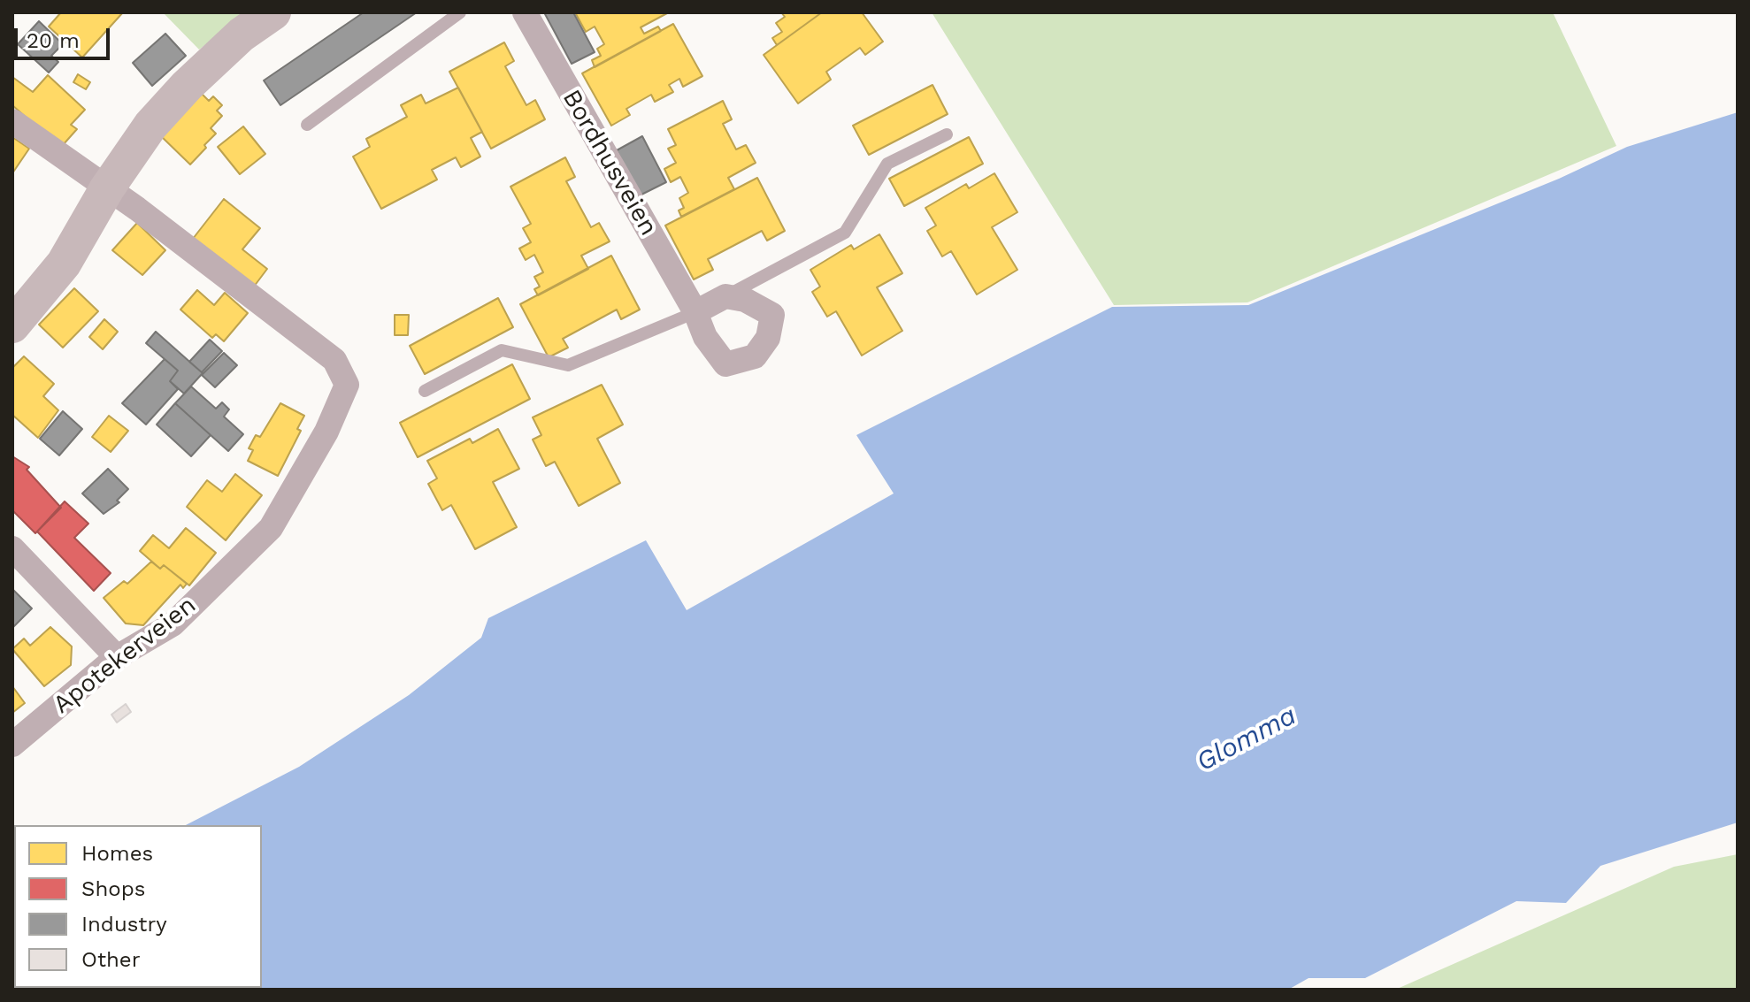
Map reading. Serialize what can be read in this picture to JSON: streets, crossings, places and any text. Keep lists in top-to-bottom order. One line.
{"streets":{"street":["Bordhusveien","Apotekerveien"]},"water":["Glomma"],"legend":["Homes","Shops","Industry","Other"],"scale_bar":"20 m"}
